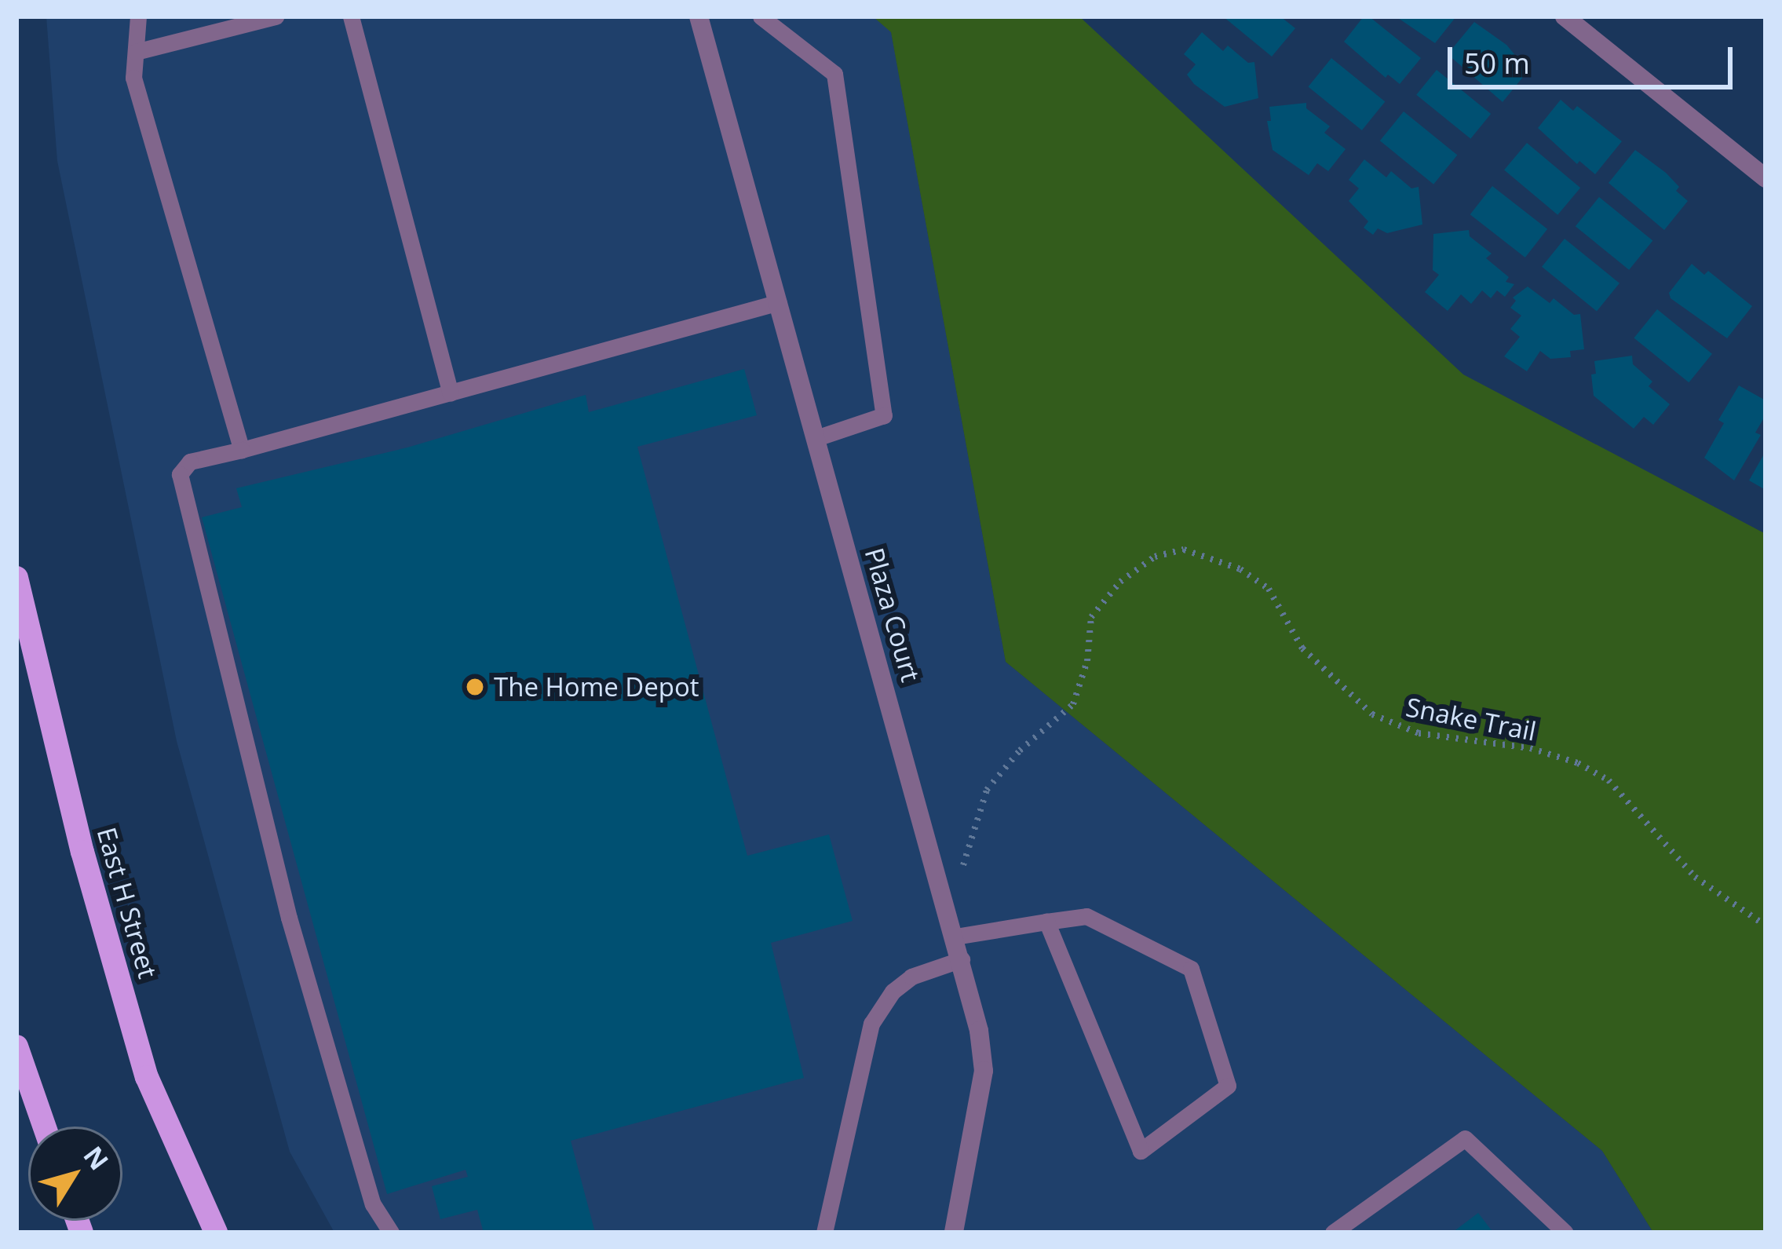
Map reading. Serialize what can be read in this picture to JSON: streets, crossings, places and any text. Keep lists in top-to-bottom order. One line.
{"streets":{"main road":["East H Street"],"street":["Plaza Court"],"path":["Snake Trail"]},"crossings":[["Plaza Court","Snake Trail"]],"places":["The Home Depot"],"scale_bar":"50 m","north":"top right"}
